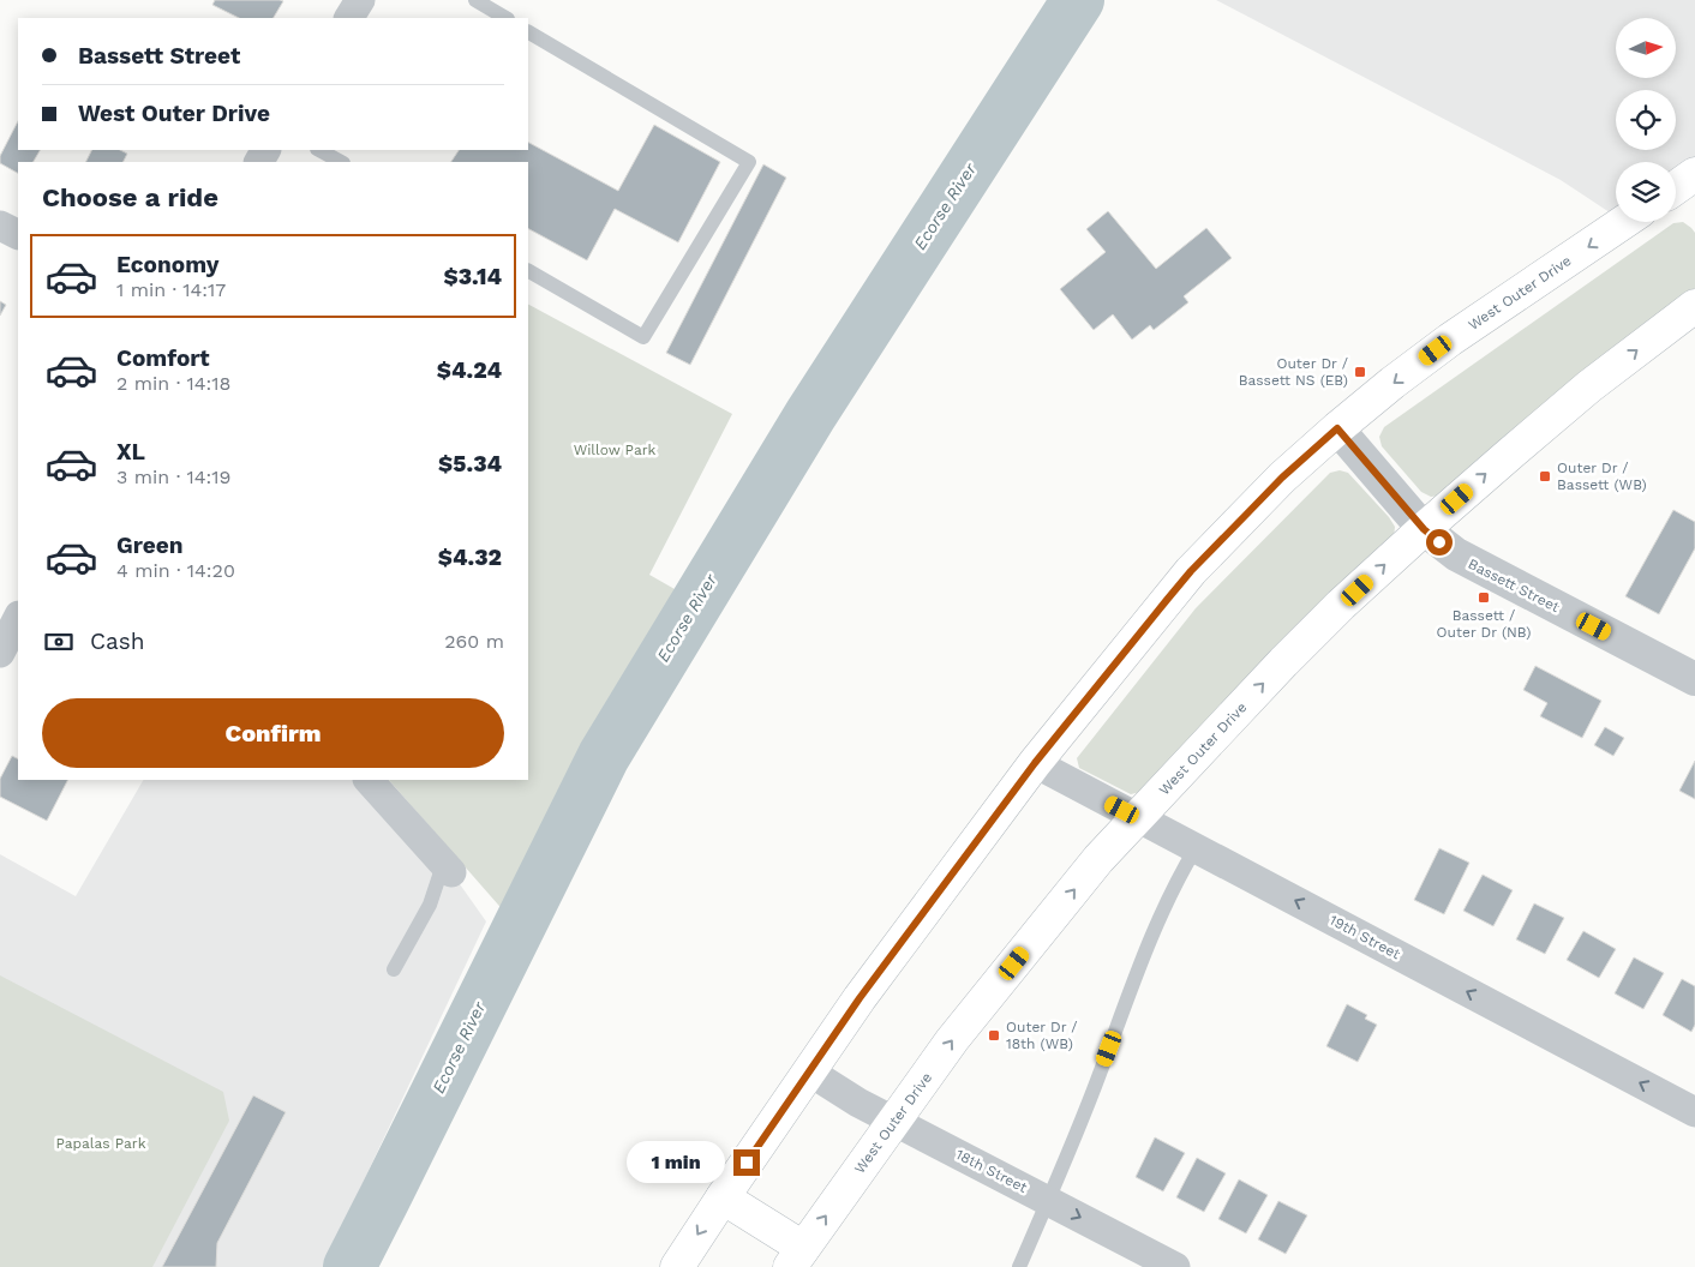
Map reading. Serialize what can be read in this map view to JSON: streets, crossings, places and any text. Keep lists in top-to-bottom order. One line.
{"streets":{"main road":["West Outer Drive"],"street":["Bassett Street","19th Street","18th Street"]},"crossings":[["West Outer Drive","Bassett Street"],["West Outer Drive","19th Street"],["West Outer Drive","18th Street"]],"one_way":["19th Street"],"water":["Ecorse River"],"parks":["Willow Park","Papalas Park"],"places":{"transit":["Outer Dr / Bassett NS (EB)","Outer Dr / Bassett (WB)","Bassett / Outer Dr (NB)","Outer Dr / 18th (WB)"]},"north":"right","page":{"banner":["Bassett Street","West Outer Drive"],"heading":"Choose a ride","list":[{"name":"Economy","note":"1 min · 14:17","value":"$3.14"},{"name":"Comfort","note":"2 min · 14:18","value":"$4.24"},{"name":"XL","note":"3 min · 14:19","value":"$5.34"},{"name":"Green","note":"4 min · 14:20","value":"$4.32"}],"pay":["Cash","260 m"],"buttons":"Confirm","bubble":"1 min"}}
